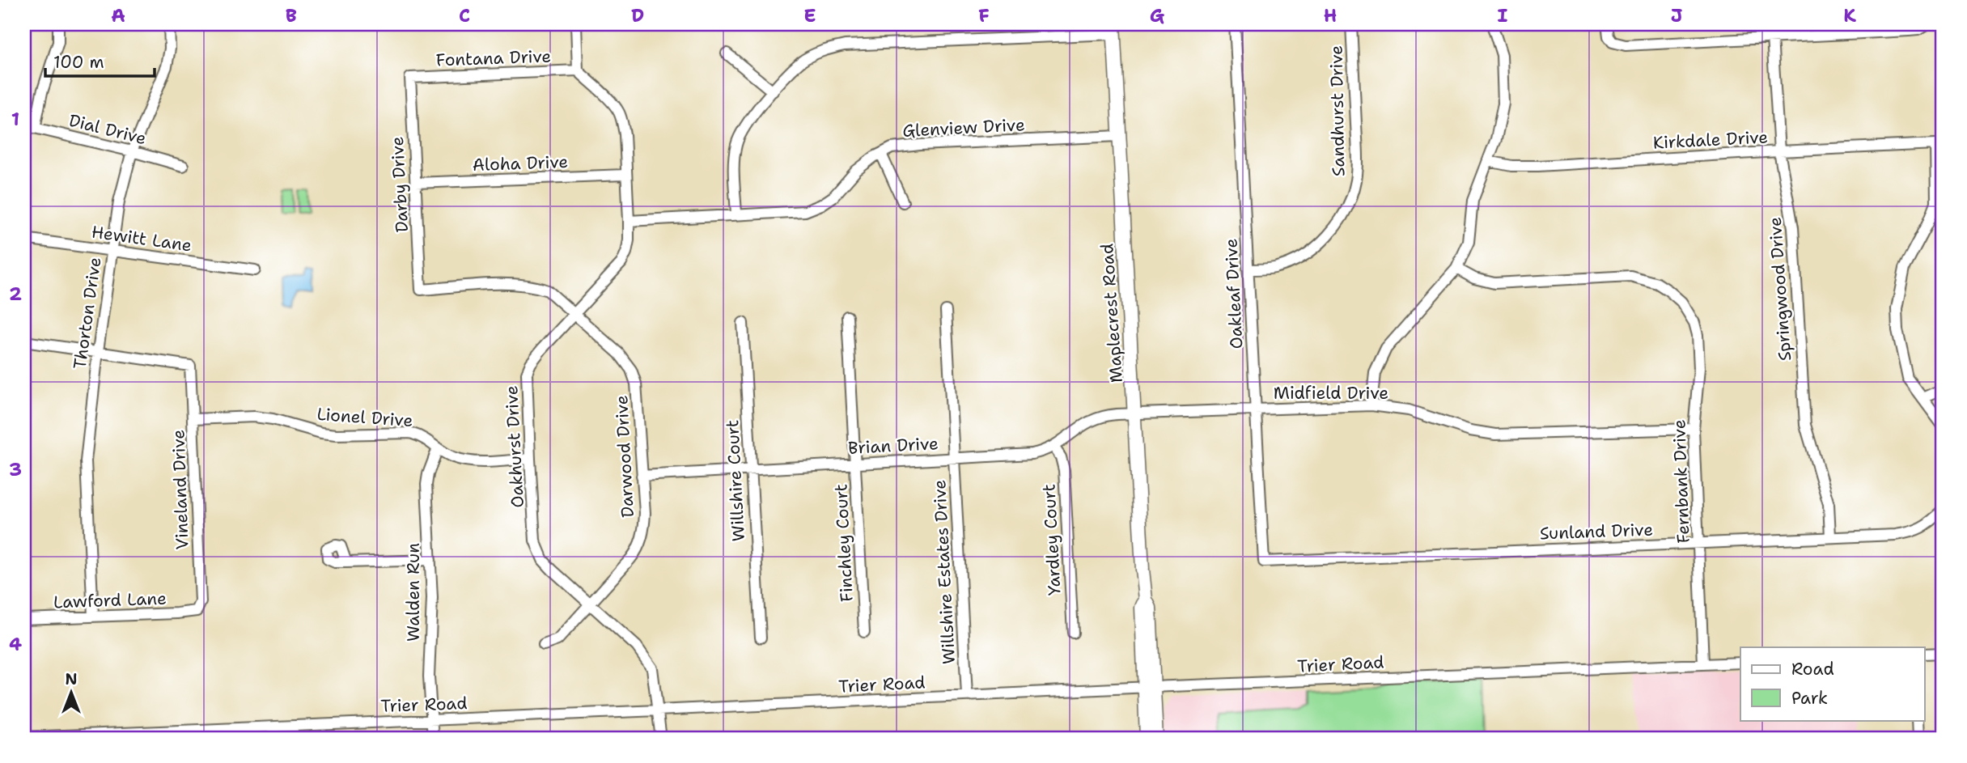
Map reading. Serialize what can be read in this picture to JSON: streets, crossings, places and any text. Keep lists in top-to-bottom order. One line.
{"streets":{"main road":["Maplecrest Road"],"street":["Fontana Drive","Sandhurst Drive","Glenview Drive","Dial Drive","Kirkdale Drive","Aloha Drive","Darby Drive","Hewitt Lane","Springwood Drive","Oakleaf Drive","Thorton Drive","Midfield Drive","Lionel Drive","Brian Drive","Oakhurst Drive","Darwood Drive","Willshire Court","Fernbank Drive","Vineland Drive","Sunland Drive","Yardley Court","Finchley Court","Willshire Estates Drive","Walden Run","Lawford Lane","Trier Road"]},"crossings":[["Fontana Drive","Darby Drive"],["Fontana Drive","Oakhurst Drive"],["Sandhurst Drive","Oakleaf Drive"],["Glenview Drive","Maplecrest Road"],["Glenview Drive","Oakhurst Drive"],["Dial Drive","Thorton Drive"],["Kirkdale Drive","Springwood Drive"],["Aloha Drive","Darby Drive"],["Aloha Drive","Oakhurst Drive"],["Darby Drive","Darwood Drive"],["Hewitt Lane","Thorton Drive"],["Springwood Drive","Sunland Drive"],["Oakleaf Drive","Midfield Drive"],["Oakleaf Drive","Sunland Drive"],["Thorton Drive","Vineland Drive"],["Thorton Drive","Lawford Lane"],["Maplecrest Road","Midfield Drive"],["Maplecrest Road","Brian Drive"],["Maplecrest Road","Trier Road"],["Midfield Drive","Brian Drive"],["Midfield Drive","Fernbank Drive"],["Lionel Drive","Oakhurst Drive"],["Lionel Drive","Vineland Drive"],["Lionel Drive","Walden Run"],["Brian Drive","Darwood Drive"],["Brian Drive","Willshire Court"],["Brian Drive","Yardley Court"],["Brian Drive","Finchley Court"],["Brian Drive","Willshire Estates Drive"],["Oakhurst Drive","Darwood Drive"],["Oakhurst Drive","Trier Road"],["Fernbank Drive","Sunland Drive"],["Fernbank Drive","Trier Road"],["Vineland Drive","Lawford Lane"],["Willshire Estates Drive","Trier Road"],["Walden Run","Trier Road"]],"legend":["Road","Park"],"scale_bar":"100 m","north":"top","grid":{"columns":["A","B","C","D","E","F","G","H","I","J","K"],"rows":["1","2","3","4"]}}
